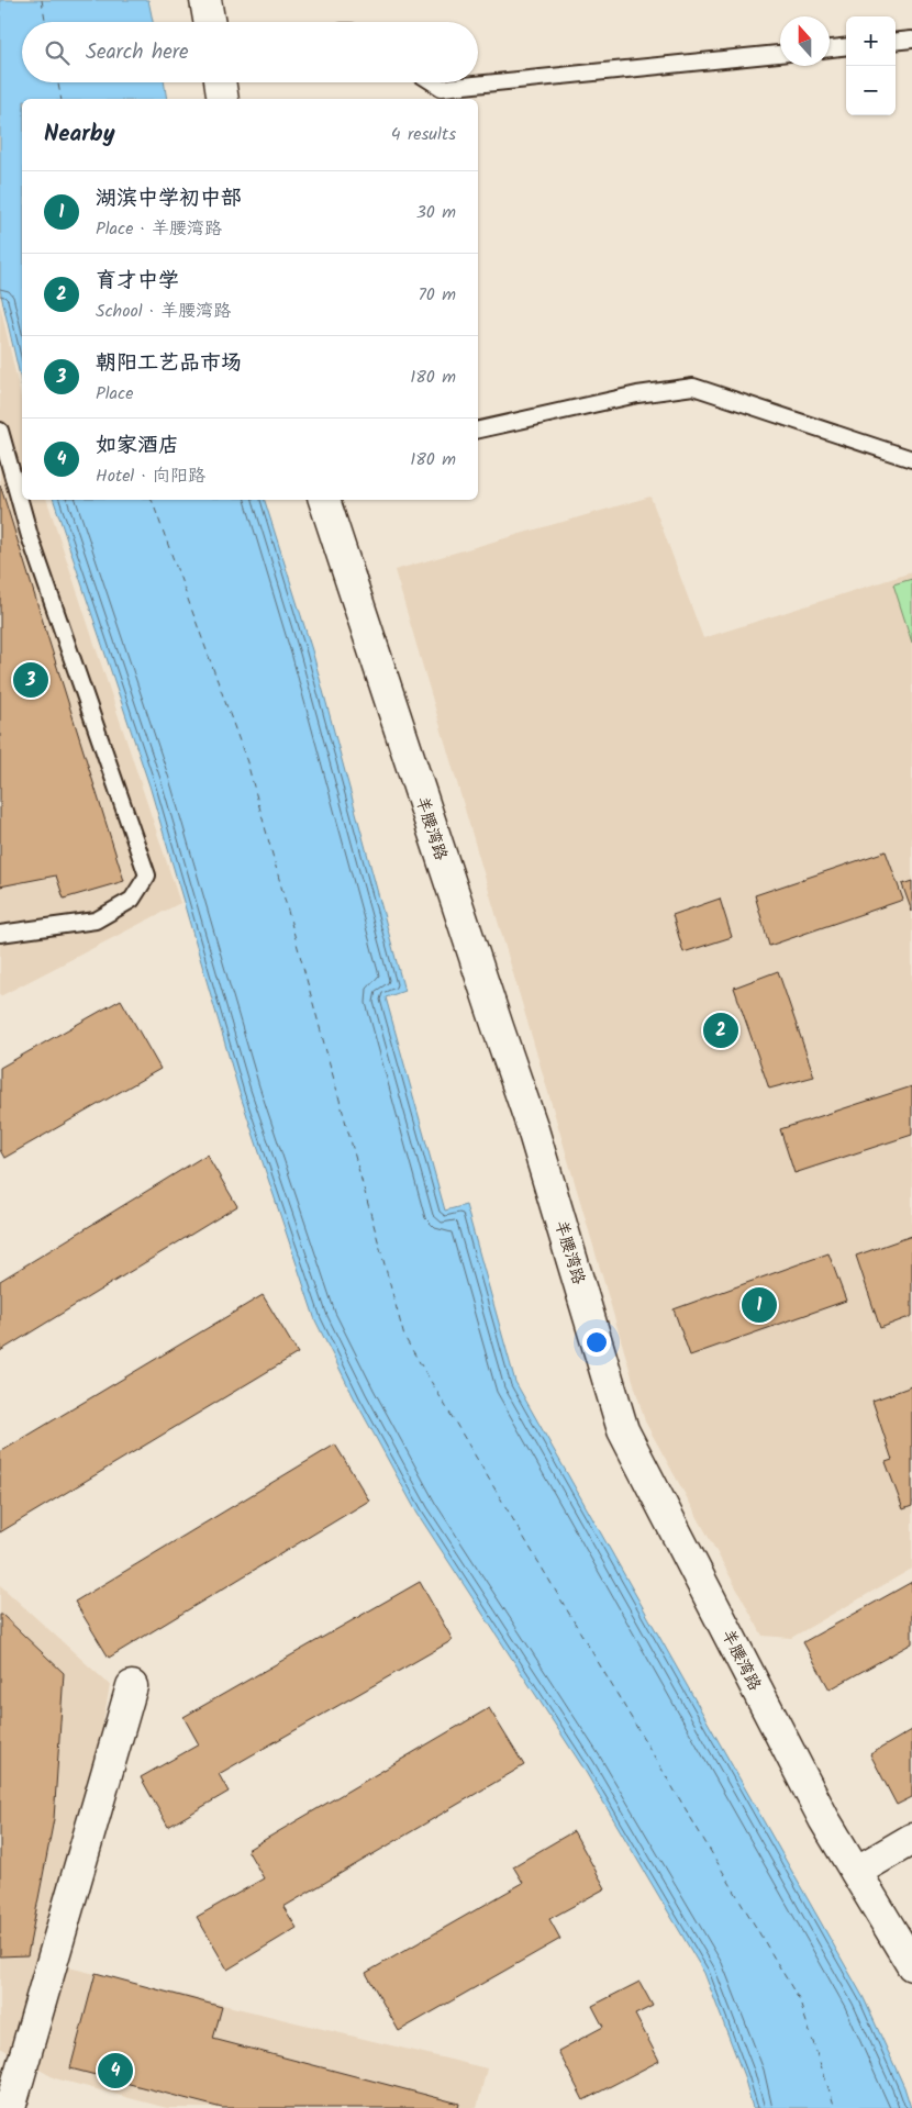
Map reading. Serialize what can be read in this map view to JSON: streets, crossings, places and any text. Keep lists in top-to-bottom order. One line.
{"streets":{"street":["羊腰湾路"]},"north":"top","page":{"map_buttons":["+","−"],"search":"Search here","heading":["Nearby","4 results"],"list":[{"mark":"1","name":"湖滨中学初中部","note":"Place · 羊腰湾路","value":"30 m"},{"mark":"2","name":"育才中学","note":"School · 羊腰湾路","value":"70 m"},{"mark":"3","name":"朝阳工艺品市场","note":"Place","value":"180 m"},{"mark":"4","name":"如家酒店","note":"Hotel · 向阳路","value":"180 m"}],"pins":["3","2","1","4"]}}
